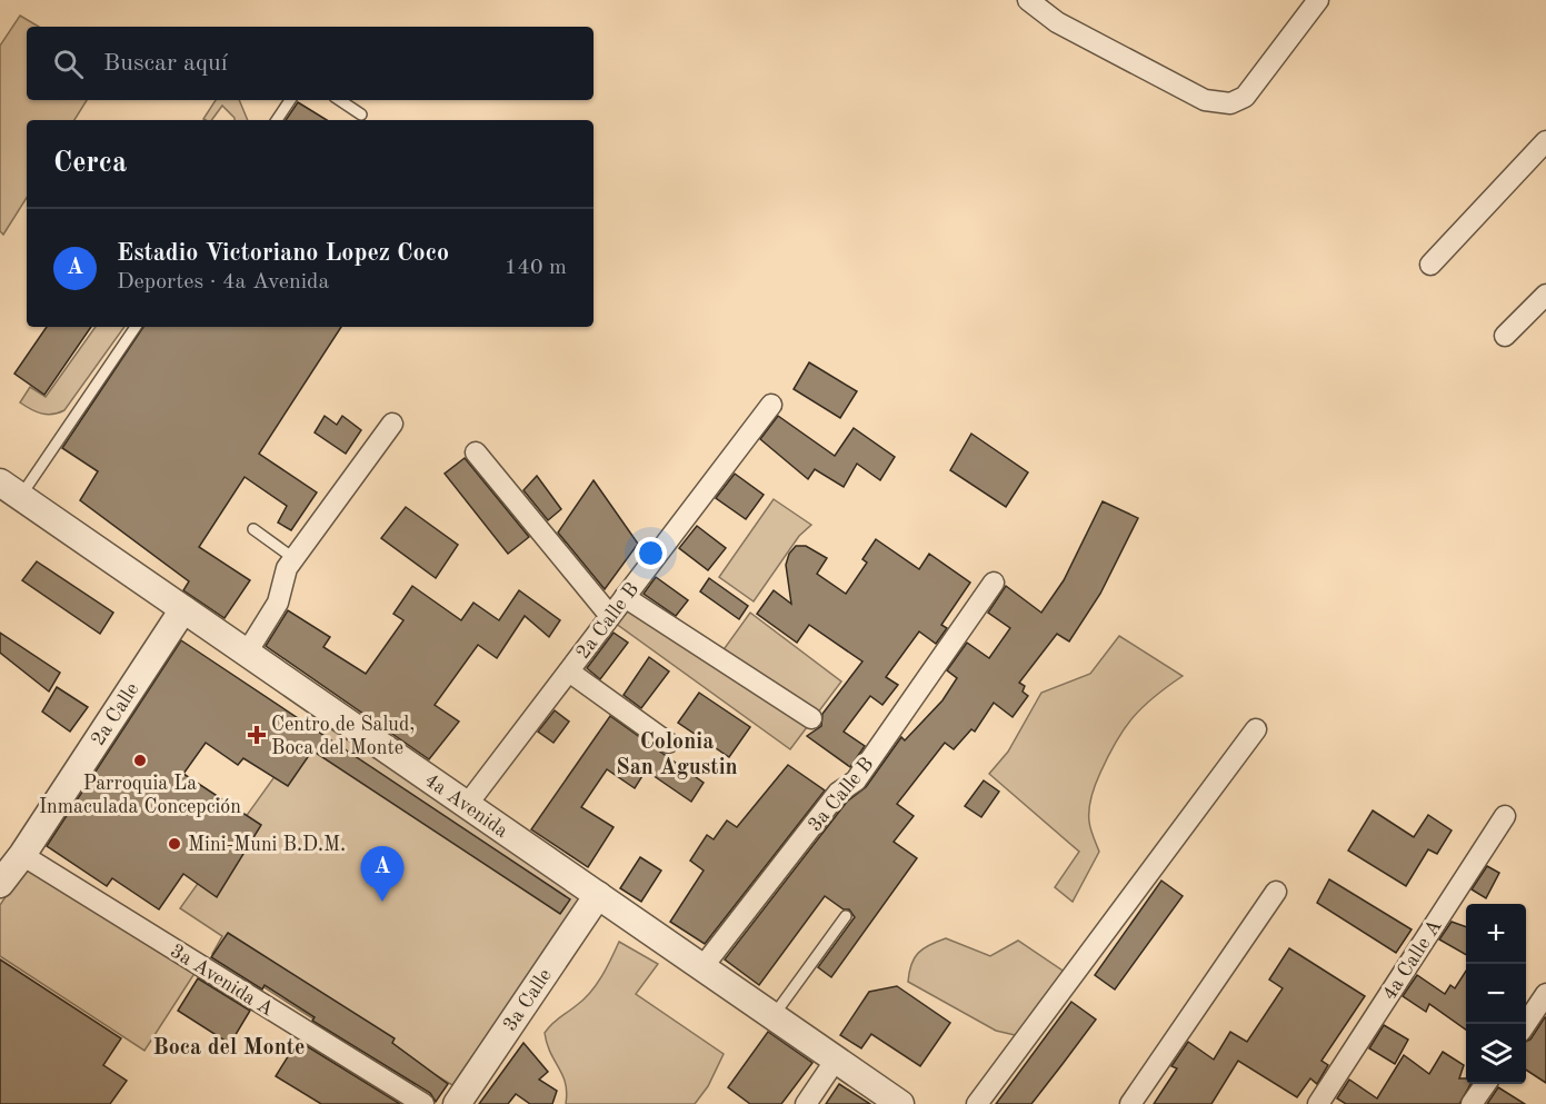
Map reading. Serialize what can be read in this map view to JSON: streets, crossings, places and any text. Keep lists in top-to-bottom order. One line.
{"streets":{"street":["2a Calle B","2a Calle","3a Calle B","4a Avenida","4a Calle A","3a Avenida A","3a Calle"]},"crossings":[["2a Calle B","4a Avenida"],["2a Calle","4a Avenida"],["2a Calle","3a Avenida A"],["3a Calle B","4a Avenida"],["4a Avenida","3a Calle"]],"districts":["Colonia San Agustin","Boca del Monte"],"places":{"health":["Centro de Salud, Boca del Monte"],"other":["Parroquia La Inmaculada Concepción","Mini-Muni B.D.M."]},"page":{"search":"Buscar aquí","heading":"Cerca","list":[{"mark":"A","name":"Estadio Victoriano Lopez Coco","note":"Deportes · 4a Avenida","value":"140 m"}],"pins":"A","map_buttons":["+","−"]}}
